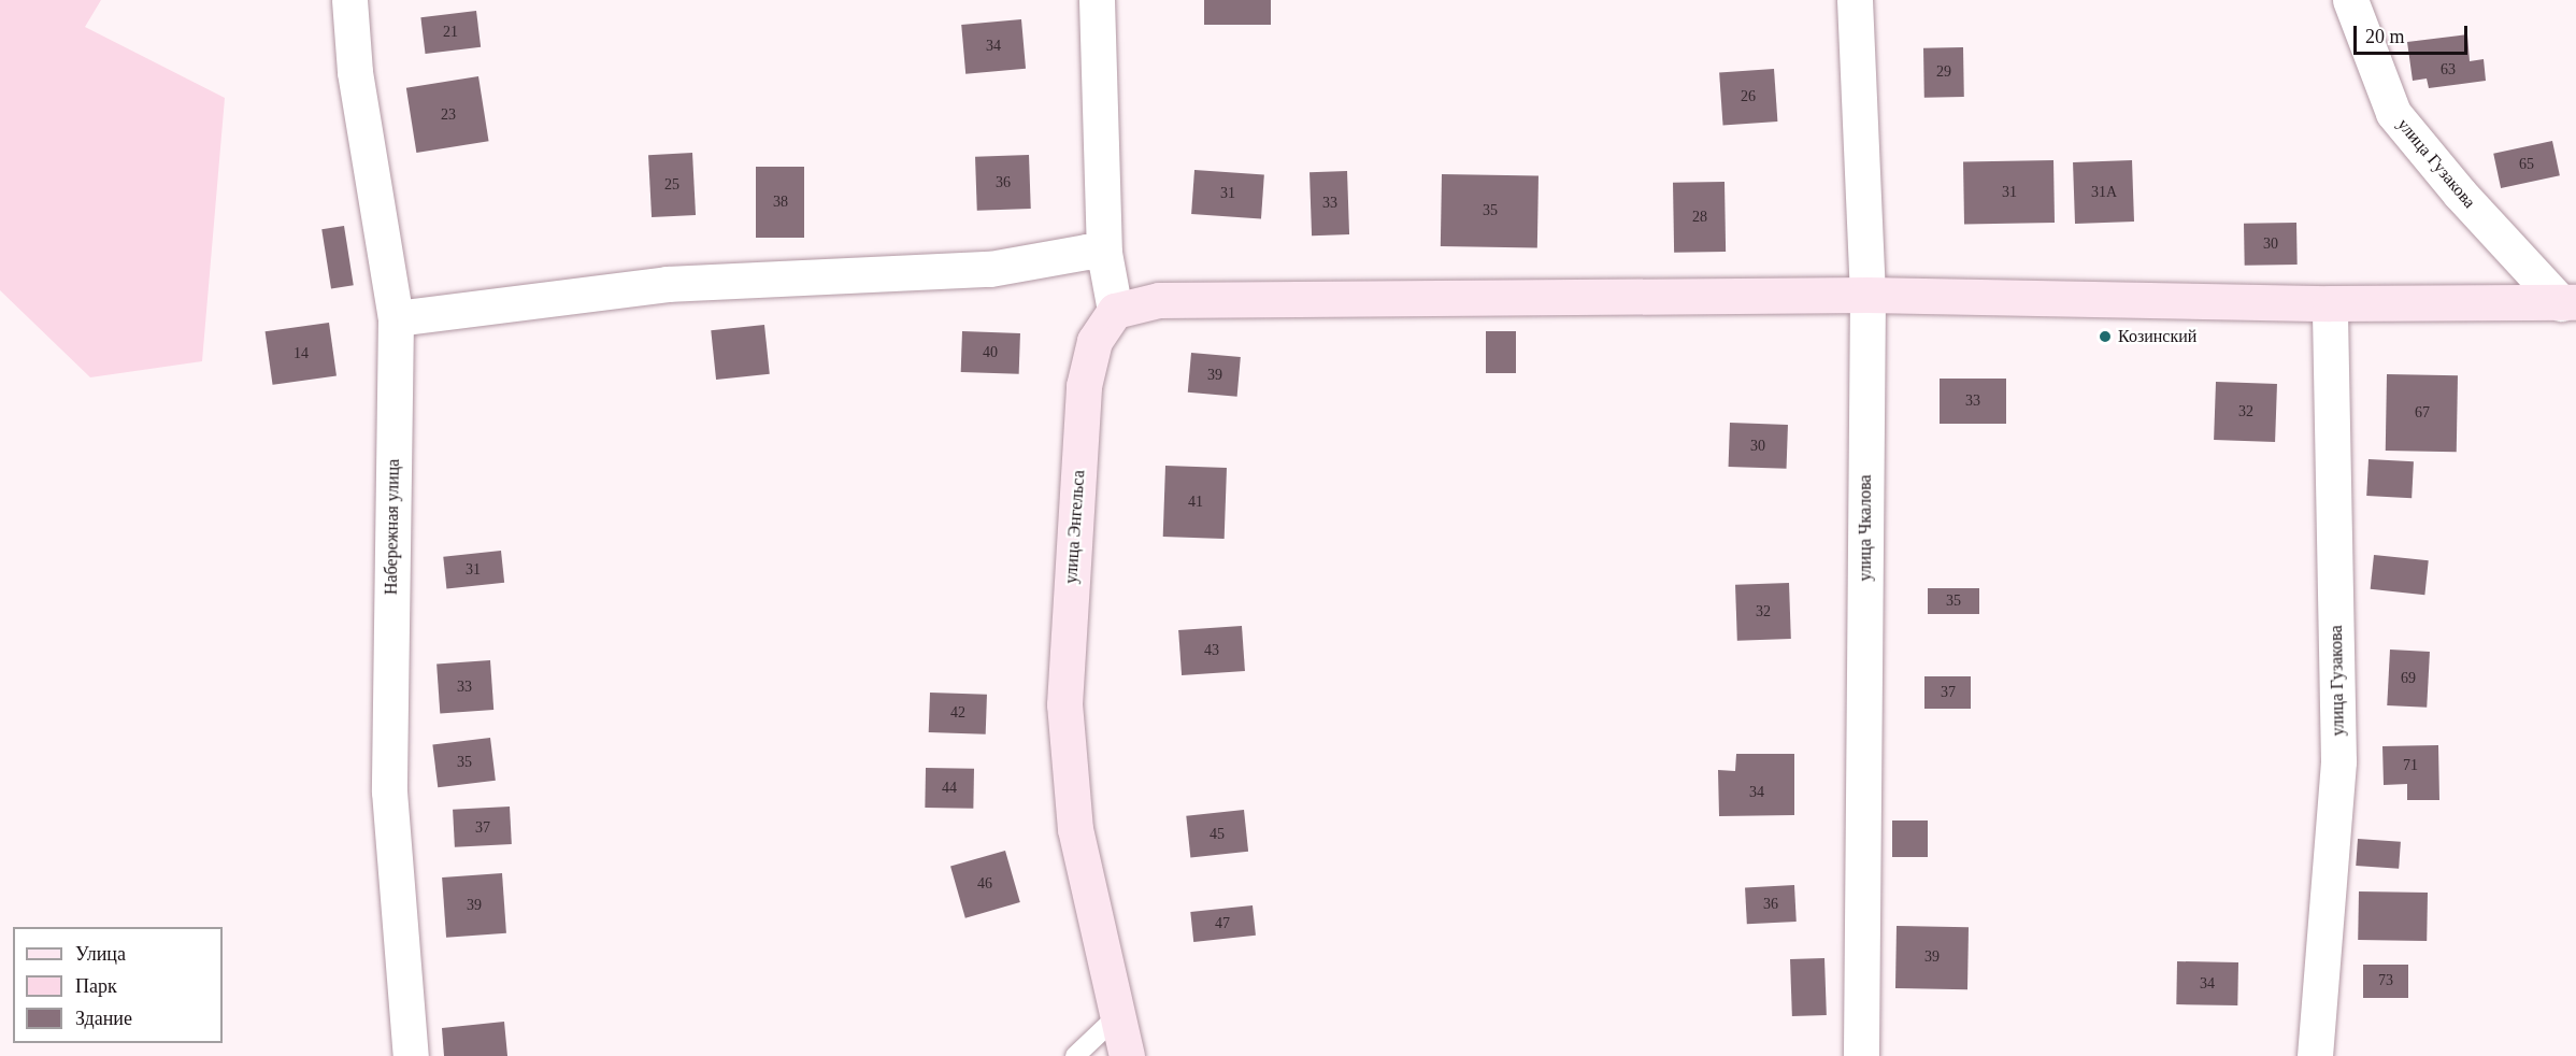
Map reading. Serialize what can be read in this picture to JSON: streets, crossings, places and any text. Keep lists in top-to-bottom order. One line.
{"streets":{"main road":["улица Энгельса"],"street":["улица Гузакова","Набережная улица","улица Чкалова"]},"places":["Козинский"],"house_numbers":["21","34","63","29","26","23","65","36","25","31","31А","31","38","33","35","28","30","40","14","39","33","32","67","30","41","31","35","32","43","69","33","37","42","35","71","44","34","37","45","46","36","39","47","39","73","34"],"legend":["Улица","Парк","Здание"],"scale_bar":"20 m"}
